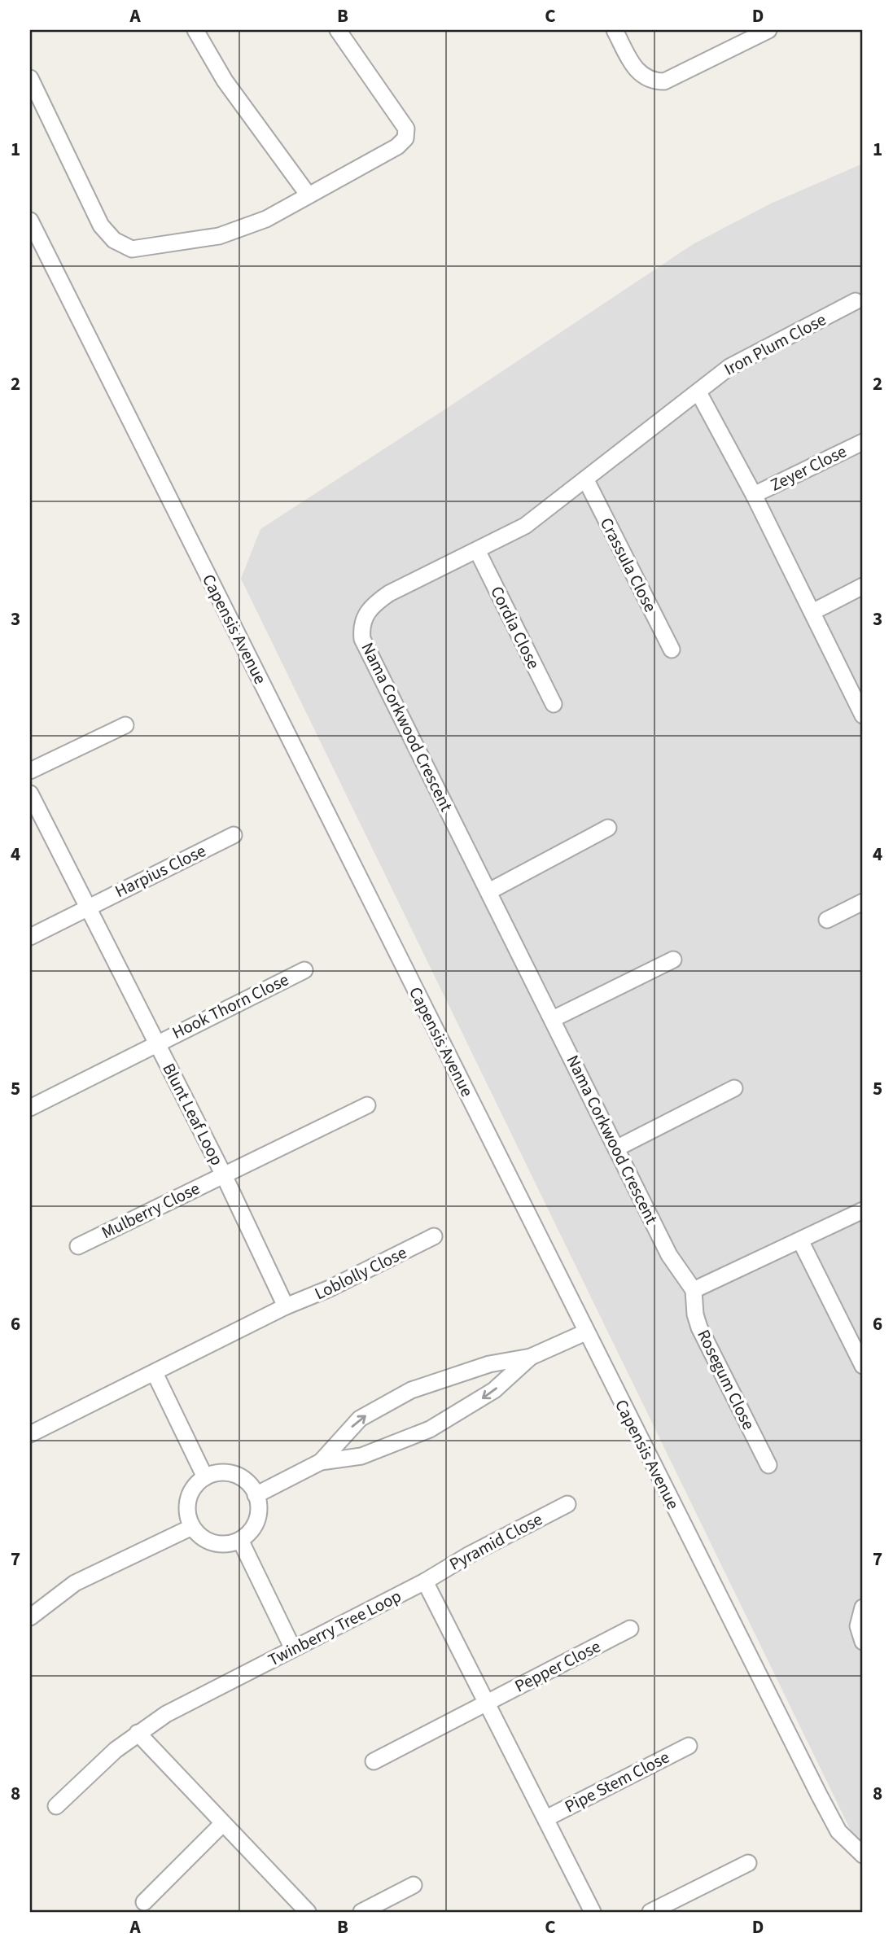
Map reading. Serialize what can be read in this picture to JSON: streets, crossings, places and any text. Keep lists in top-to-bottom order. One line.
{"streets":{"street":["Iron Plum Close","Zeyer Close","Crassula Close","Cordia Close","Capensis Avenue","Nama Corkwood Crescent","Harpius Close","Hook Thorn Close","Blunt Leaf Loop","Mulberry Close","Loblolly Close","Rosegum Close","Pyramid Close","Twinberry Tree Loop","Pepper Close","Pipe Stem Close"]},"crossings":[["Iron Plum Close","Nama Corkwood Crescent"],["Crassula Close","Nama Corkwood Crescent"],["Cordia Close","Nama Corkwood Crescent"],["Nama Corkwood Crescent","Rosegum Close"],["Harpius Close","Blunt Leaf Loop"],["Hook Thorn Close","Blunt Leaf Loop"],["Blunt Leaf Loop","Mulberry Close"],["Blunt Leaf Loop","Loblolly Close"],["Pyramid Close","Twinberry Tree Loop"]],"grid":{"columns":["A","B","C","D"],"rows":["1","2","3","4","5","6","7","8"]}}
